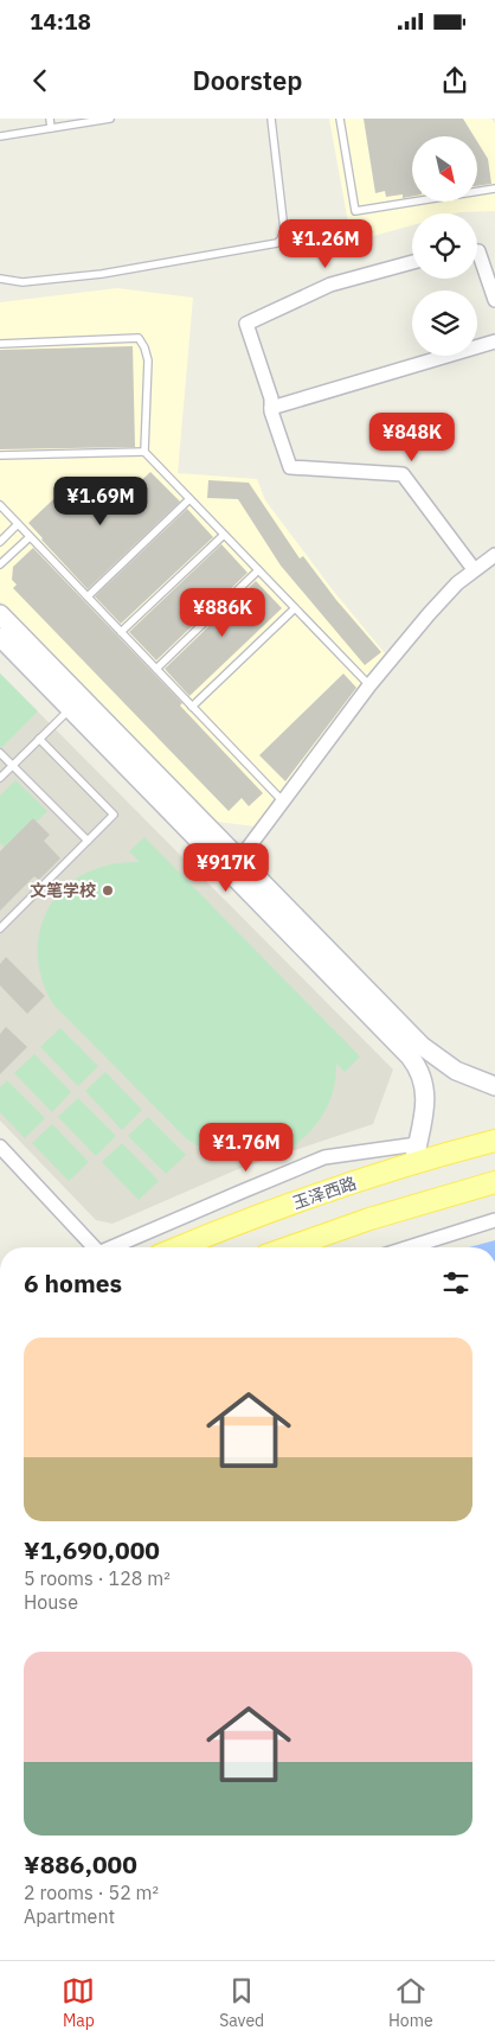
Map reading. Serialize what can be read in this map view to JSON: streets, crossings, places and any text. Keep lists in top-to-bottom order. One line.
{"streets":{"main road":["玉泽西路"]},"places":["文笔学校"],"north":"bottom right","page":{"status":"14:18","header":"Doorstep","price":["¥1.26M","¥848K","¥1.69M","¥886K","¥917K","¥1.76M"],"heading":"6 homes","list":[{"name":"¥1,690,000","note":"5 rooms · 128 m² · House"},{"name":"¥886,000","note":"2 rooms · 52 m² · Apartment"}],"tabs":["Map","Saved","Home"]}}
